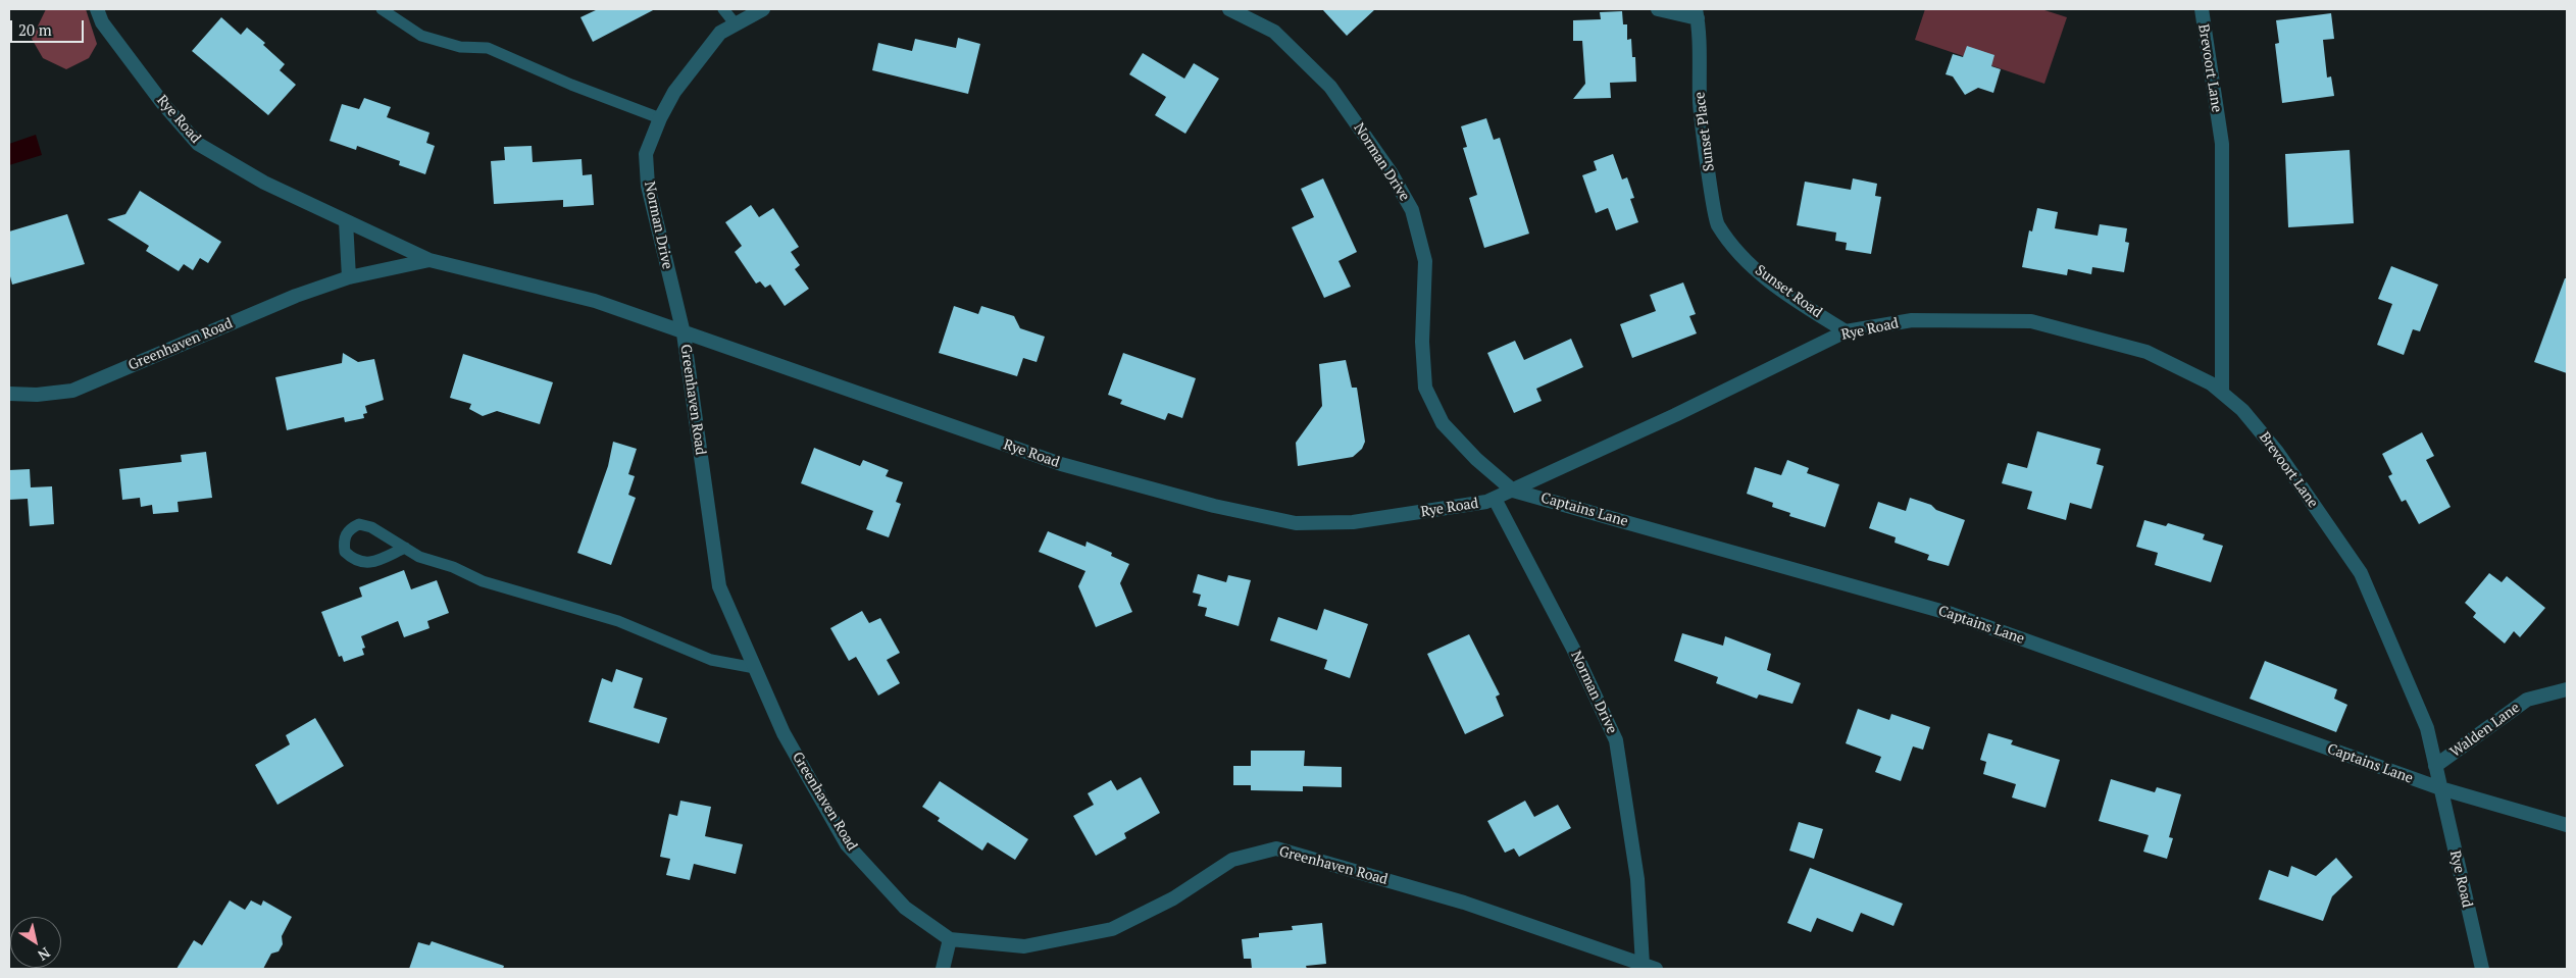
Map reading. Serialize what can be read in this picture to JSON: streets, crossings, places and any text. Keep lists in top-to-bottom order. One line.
{"streets":{"street":["Brevoort Lane","Rye Road","Sunset Place","Norman Drive","Sunset Road","Greenhaven Road","Captains Lane","Walden Lane"]},"crossings":[["Brevoort Lane","Rye Road"],["Brevoort Lane","Captains Lane"],["Brevoort Lane","Walden Lane"],["Rye Road","Norman Drive"],["Rye Road","Sunset Road"],["Rye Road","Greenhaven Road"],["Rye Road","Captains Lane"],["Sunset Place","Sunset Road"],["Norman Drive","Greenhaven Road"],["Norman Drive","Captains Lane"]],"scale_bar":"20 m","north":"bottom right"}
